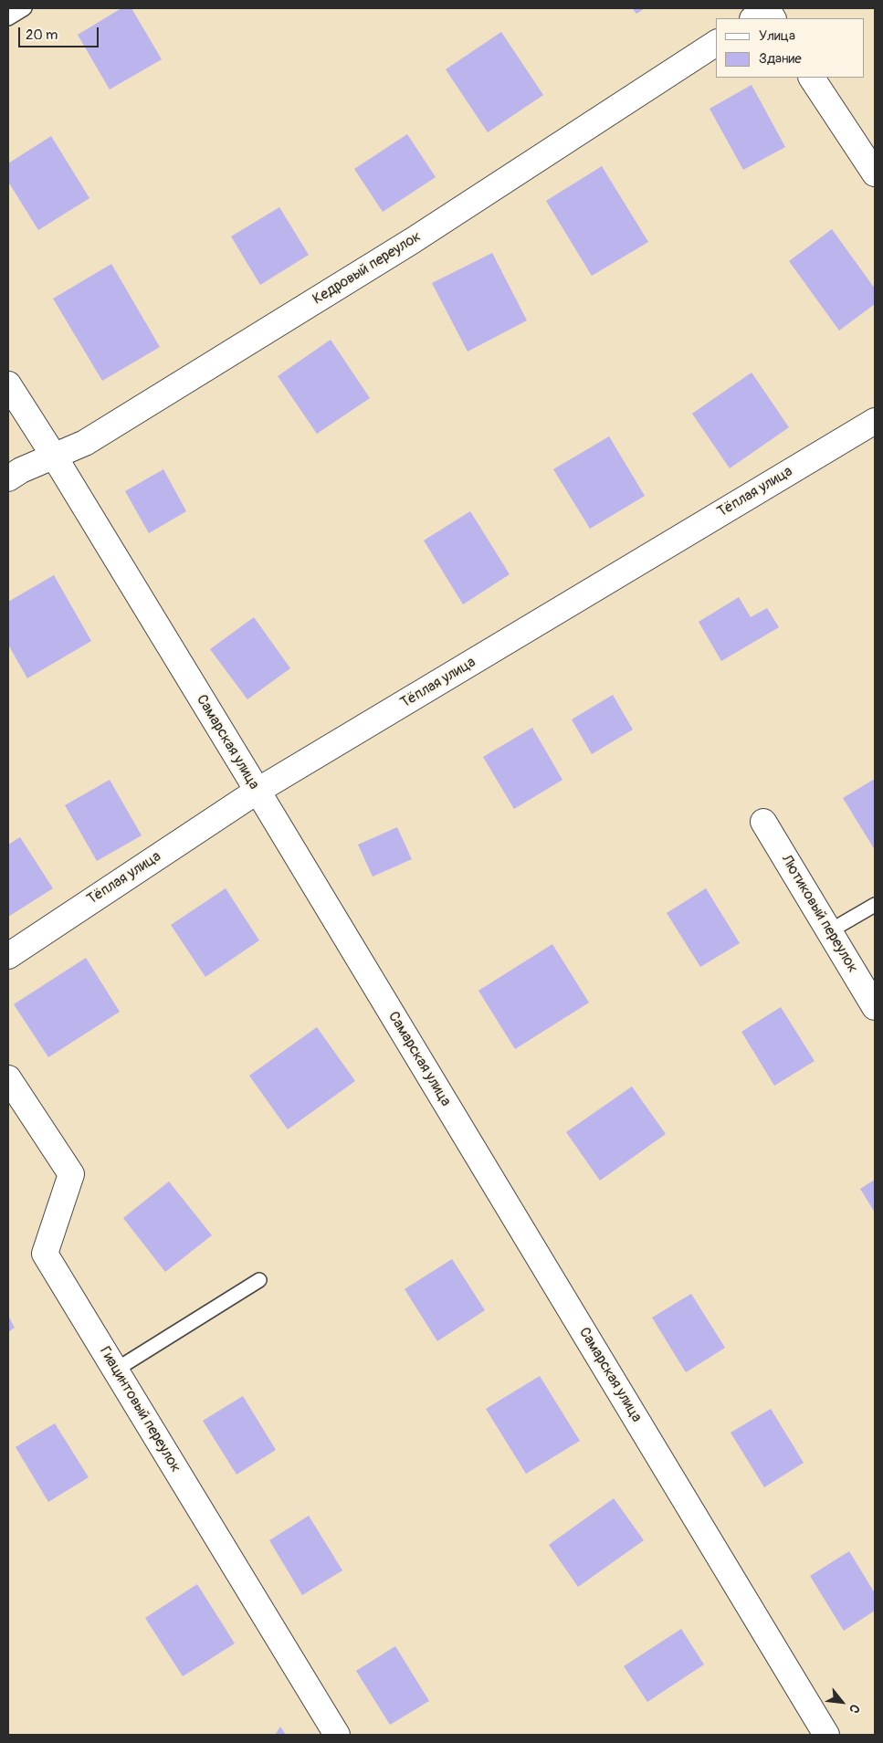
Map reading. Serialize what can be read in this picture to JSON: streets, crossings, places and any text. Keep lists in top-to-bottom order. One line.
{"streets":{"street":["Кедровый переулок","Тёплая улица","Самарская улица","Лютиковый переулок","Гиацинтовый переулок"]},"crossings":[["Кедровый переулок","Самарская улица"],["Тёплая улица","Самарская улица"]],"legend":["Улица","Здание"],"scale_bar":"20 m","north":"bottom right"}
